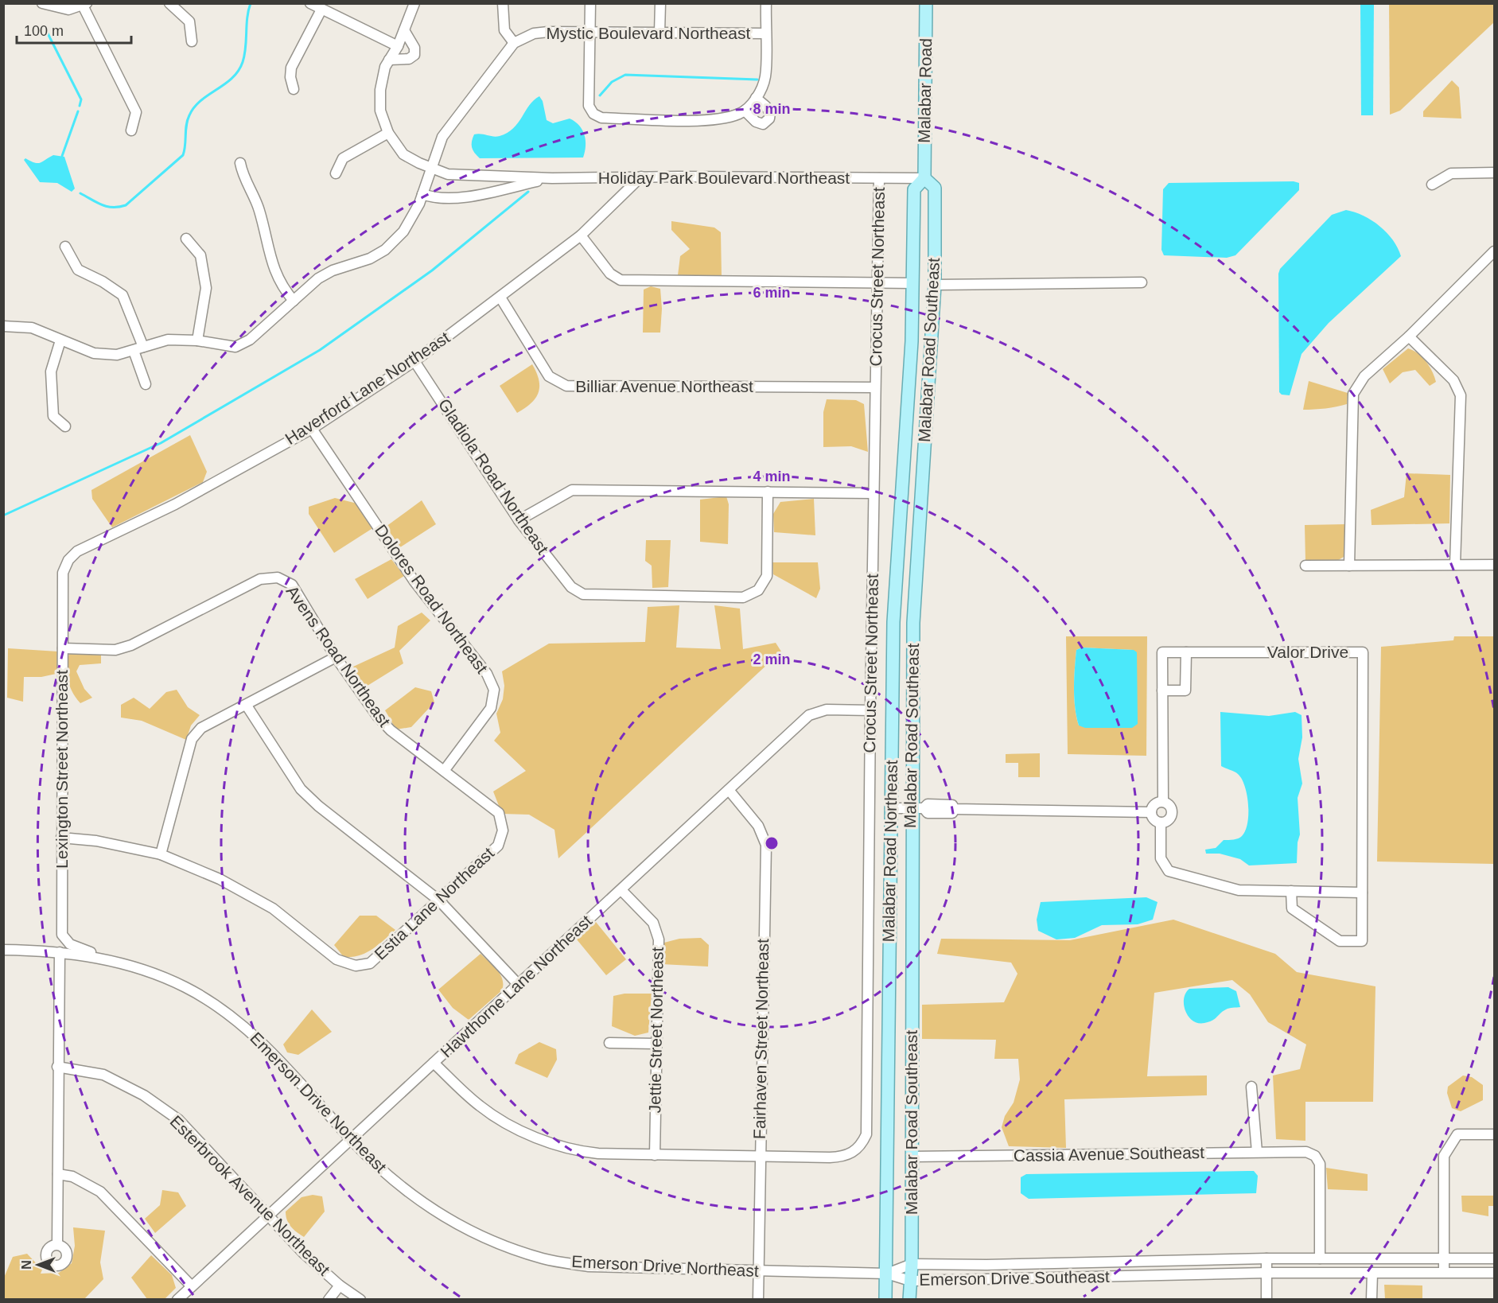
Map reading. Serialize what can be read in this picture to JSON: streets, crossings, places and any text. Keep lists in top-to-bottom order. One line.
{"streets":{"main road":["Malabar Road","Malabar Road Southeast","Malabar Road Northeast"],"street":["Mystic Boulevard Northeast","Holiday Park Boulevard Northeast","Crocus Street Northeast","Billiar Avenue Northeast","Haverford Lane Northeast","Gladiola Road Northeast","Dolores Road Northeast","Valor Drive","Avens Road Northeast","Lexington Street Northeast","Estia Lane Northeast","Hawthorne Lane Northeast","Jettie Street Northeast","Fairhaven Street Northeast","Emerson Drive Northeast","Cassia Avenue Southeast","Esterbrook Avenue Northeast","Emerson Drive Southeast"]},"crossings":[["Mystic Boulevard Northeast","Holiday Park Boulevard Northeast"],["Malabar Road","Holiday Park Boulevard Northeast"],["Malabar Road","Malabar Road Southeast"],["Malabar Road","Malabar Road Northeast"],["Holiday Park Boulevard Northeast","Crocus Street Northeast"],["Holiday Park Boulevard Northeast","Malabar Road Southeast"],["Holiday Park Boulevard Northeast","Haverford Lane Northeast"],["Holiday Park Boulevard Northeast","Malabar Road Northeast"],["Crocus Street Northeast","Billiar Avenue Northeast"],["Crocus Street Northeast","Hawthorne Lane Northeast"],["Crocus Street Northeast","Fairhaven Street Northeast"],["Malabar Road Southeast","Malabar Road Northeast"],["Malabar Road Southeast","Cassia Avenue Southeast"],["Malabar Road Southeast","Emerson Drive Southeast"],["Billiar Avenue Northeast","Haverford Lane Northeast"],["Haverford Lane Northeast","Gladiola Road Northeast"],["Haverford Lane Northeast","Dolores Road Northeast"],["Haverford Lane Northeast","Lexington Street Northeast"],["Dolores Road Northeast","Avens Road Northeast"],["Avens Road Northeast","Lexington Street Northeast"],["Avens Road Northeast","Estia Lane Northeast"],["Lexington Street Northeast","Emerson Drive Northeast"],["Malabar Road Northeast","Emerson Drive Northeast"],["Malabar Road Northeast","Emerson Drive Southeast"],["Hawthorne Lane Northeast","Jettie Street Northeast"],["Hawthorne Lane Northeast","Fairhaven Street Northeast"],["Hawthorne Lane Northeast","Emerson Drive Northeast"],["Hawthorne Lane Northeast","Esterbrook Avenue Northeast"],["Fairhaven Street Northeast","Emerson Drive Northeast"],["Emerson Drive Northeast","Emerson Drive Southeast"],["Cassia Avenue Southeast","Emerson Drive Southeast"]],"scale_bar":"100 m","north":"left","rings":["8 min","6 min","4 min","2 min"]}
